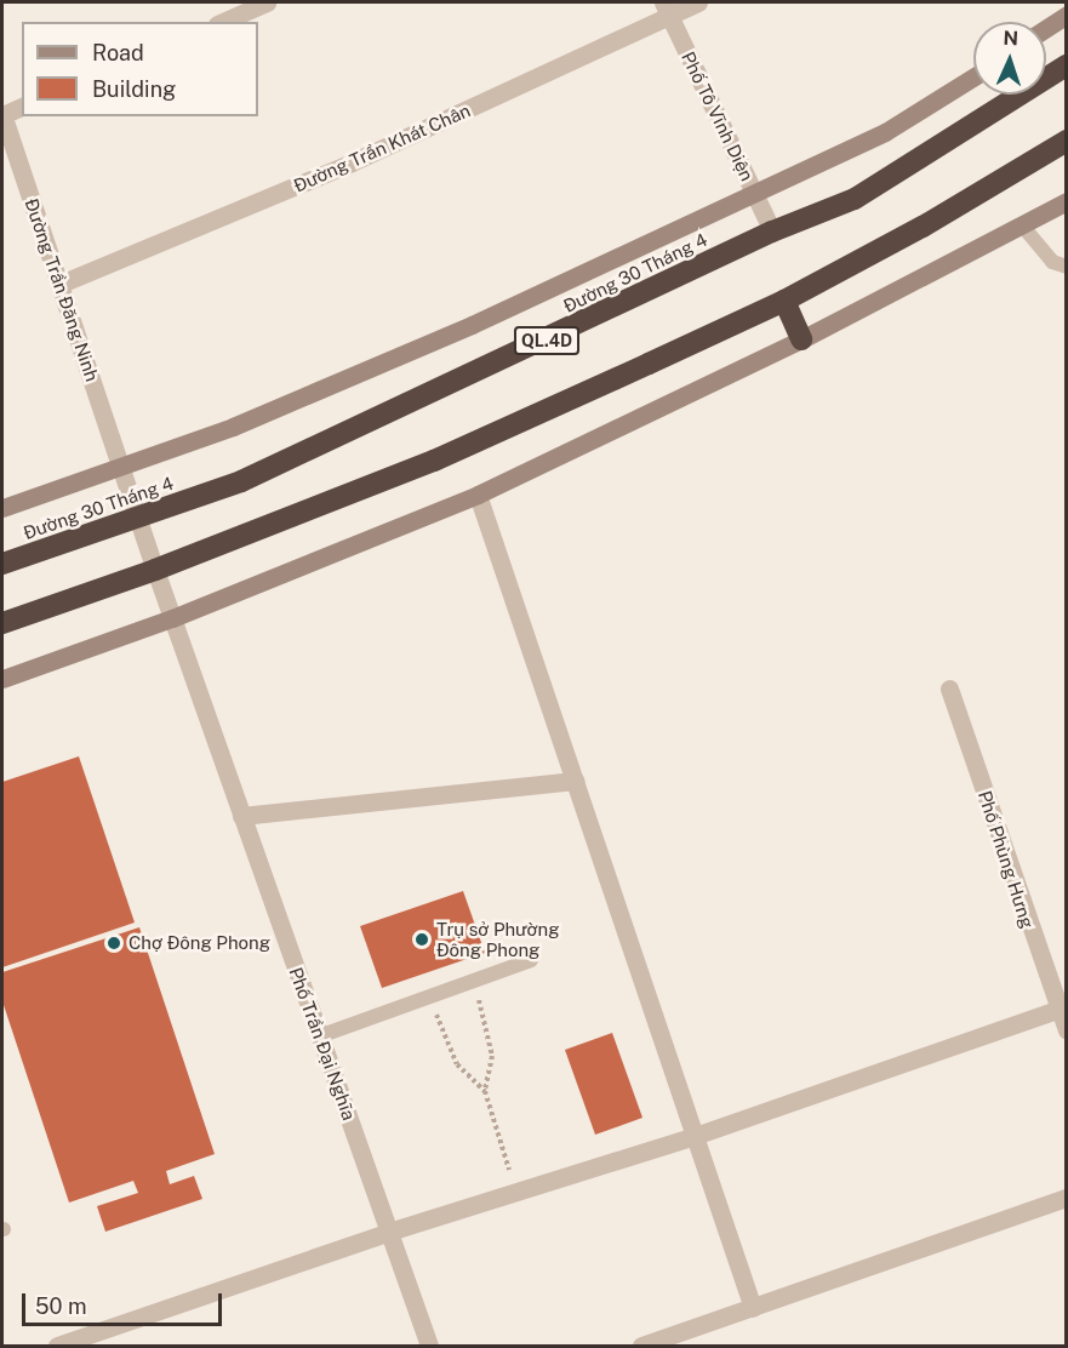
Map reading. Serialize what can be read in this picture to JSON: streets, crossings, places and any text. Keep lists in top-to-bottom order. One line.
{"streets":{"highway":["Đường 30 Tháng 4","QL.4D"],"street":["Phố Tô Vĩnh Diện","Đường Trần Khát Chân","Đường Trần Đăng Ninh","Phố Phùng Hưng","Phố Trần Đại Nghĩa"]},"crossings":[["Phố Tô Vĩnh Diện","Đường Trần Khát Chân"],["Phố Tô Vĩnh Diện","Đường 30 Tháng 4"],["Đường Trần Khát Chân","Đường Trần Đăng Ninh"],["Đường 30 Tháng 4","Đường Trần Đăng Ninh"],["Đường 30 Tháng 4","Phố Trần Đại Nghĩa"],["Đường Trần Đăng Ninh","Phố Trần Đại Nghĩa"]],"places":["Trụ sở Phường Đông Phong","Chợ Đông Phong"],"legend":["Road","Building"],"scale_bar":"50 m","north":"top"}
